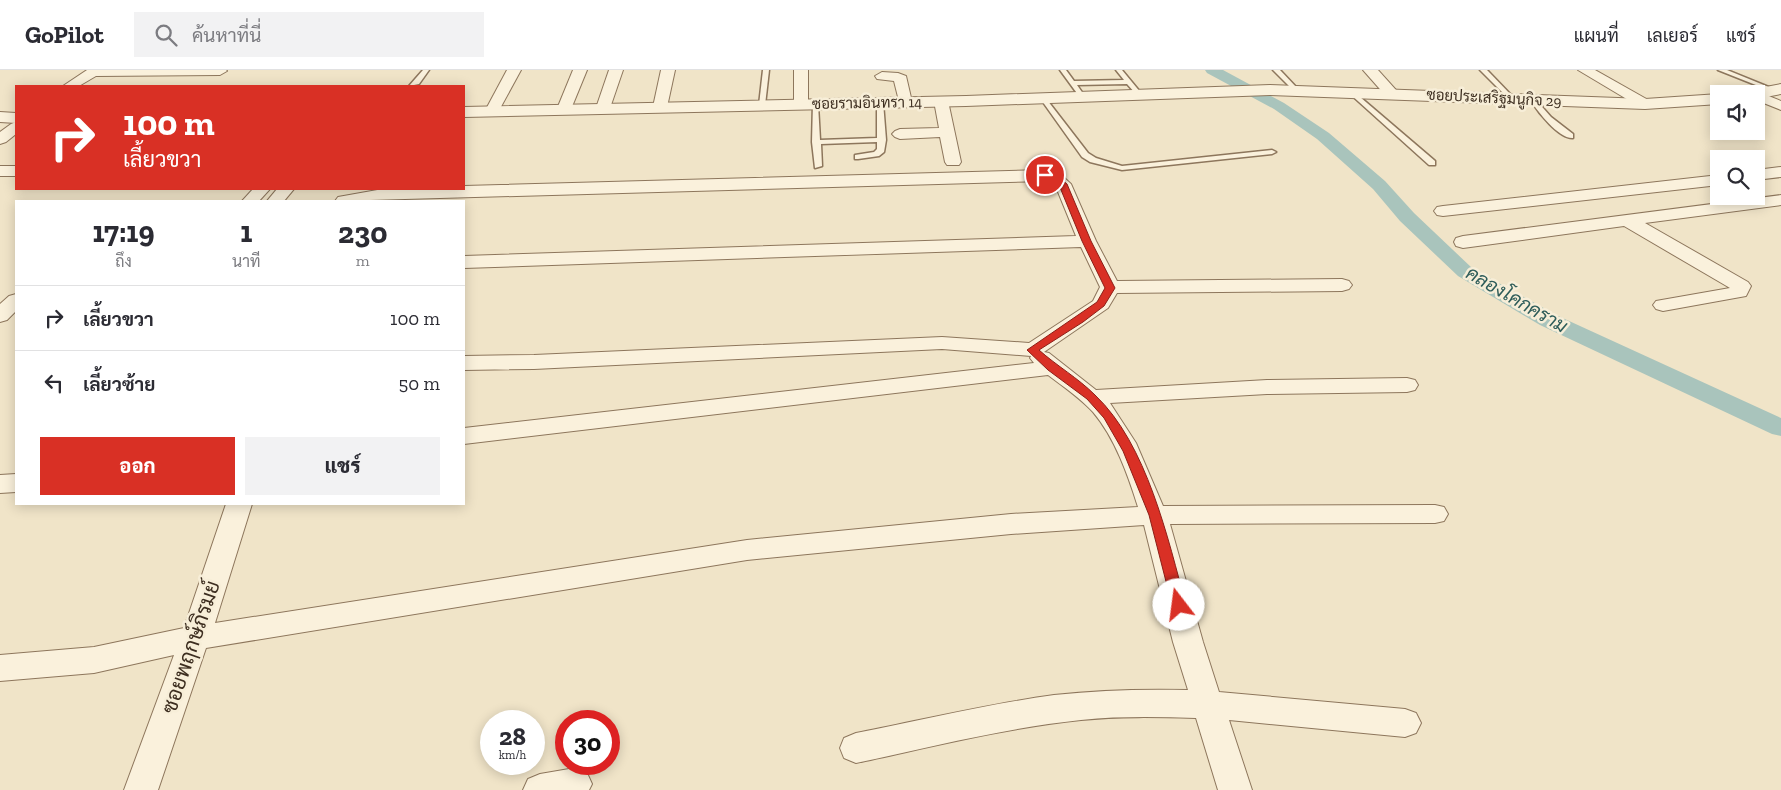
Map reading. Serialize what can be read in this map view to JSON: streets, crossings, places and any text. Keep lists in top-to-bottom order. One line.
{"streets":{"street":["ซอยประเสริฐมนูกิจ 29","ซอยรามอินทรา 14","ซอยพฤกษ์ภิรมย์"]},"crossings":[["ซอยประเสริฐมนูกิจ 29","ซอยรามอินทรา 14"]],"water":["คลองโคกคราม"],"page":{"header":"GoPilot","search":"ค้นหาที่นี่","nav":["แผนที่","เลเยอร์","แชร์"],"turn":["100 m","เลี้ยวขวา"],"eta":["17:19","ถึง","1","นาที","230","m"],"list":[{"name":"เลี้ยวขวา","value":"100 m"},{"name":"เลี้ยวซ้าย","value":"50 m"}],"buttons":["ออก","แชร์"],"speed":"28 km/h","limit":"30"}}
